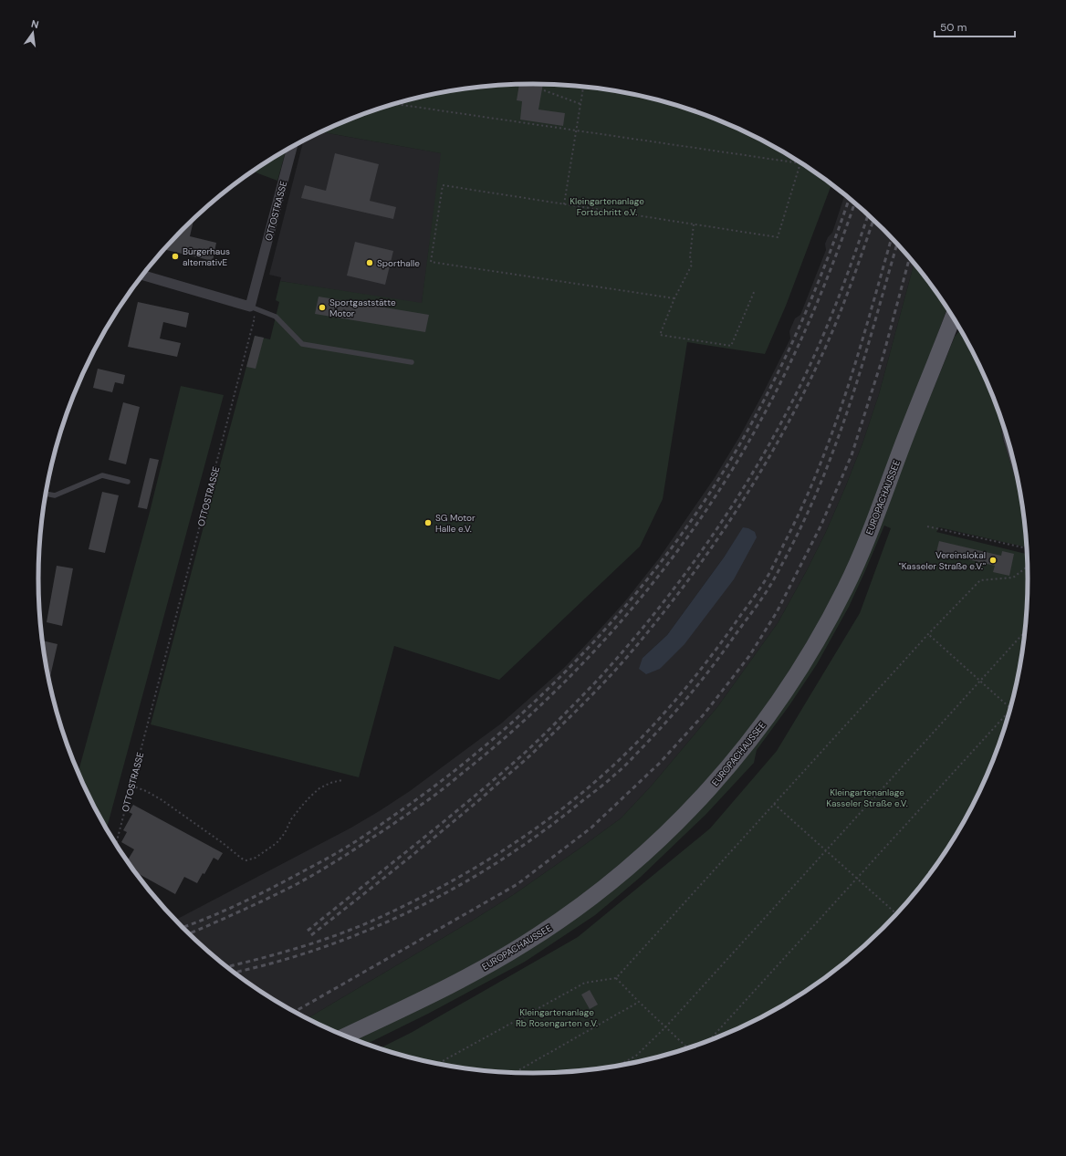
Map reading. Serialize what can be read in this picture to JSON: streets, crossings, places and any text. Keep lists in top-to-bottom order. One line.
{"streets":{"main road":["EUROPACHAUSSEE"],"street":["OTTOSTRASSE"]},"parks":["Kleingartenanlage Fortschritt e.V.","Kleingartenanlage Kasseler Straße e.V.","Kleingartenanlage Rb Rosengarten e.V."],"places":["Bürgerhaus alternativE","Sporthalle","Sportgaststätte Motor","SG Motor Halle e.V.","Vereinslokal \"Kasseler Straße e.V.\""],"scale_bar":"50 m","north":"top"}
